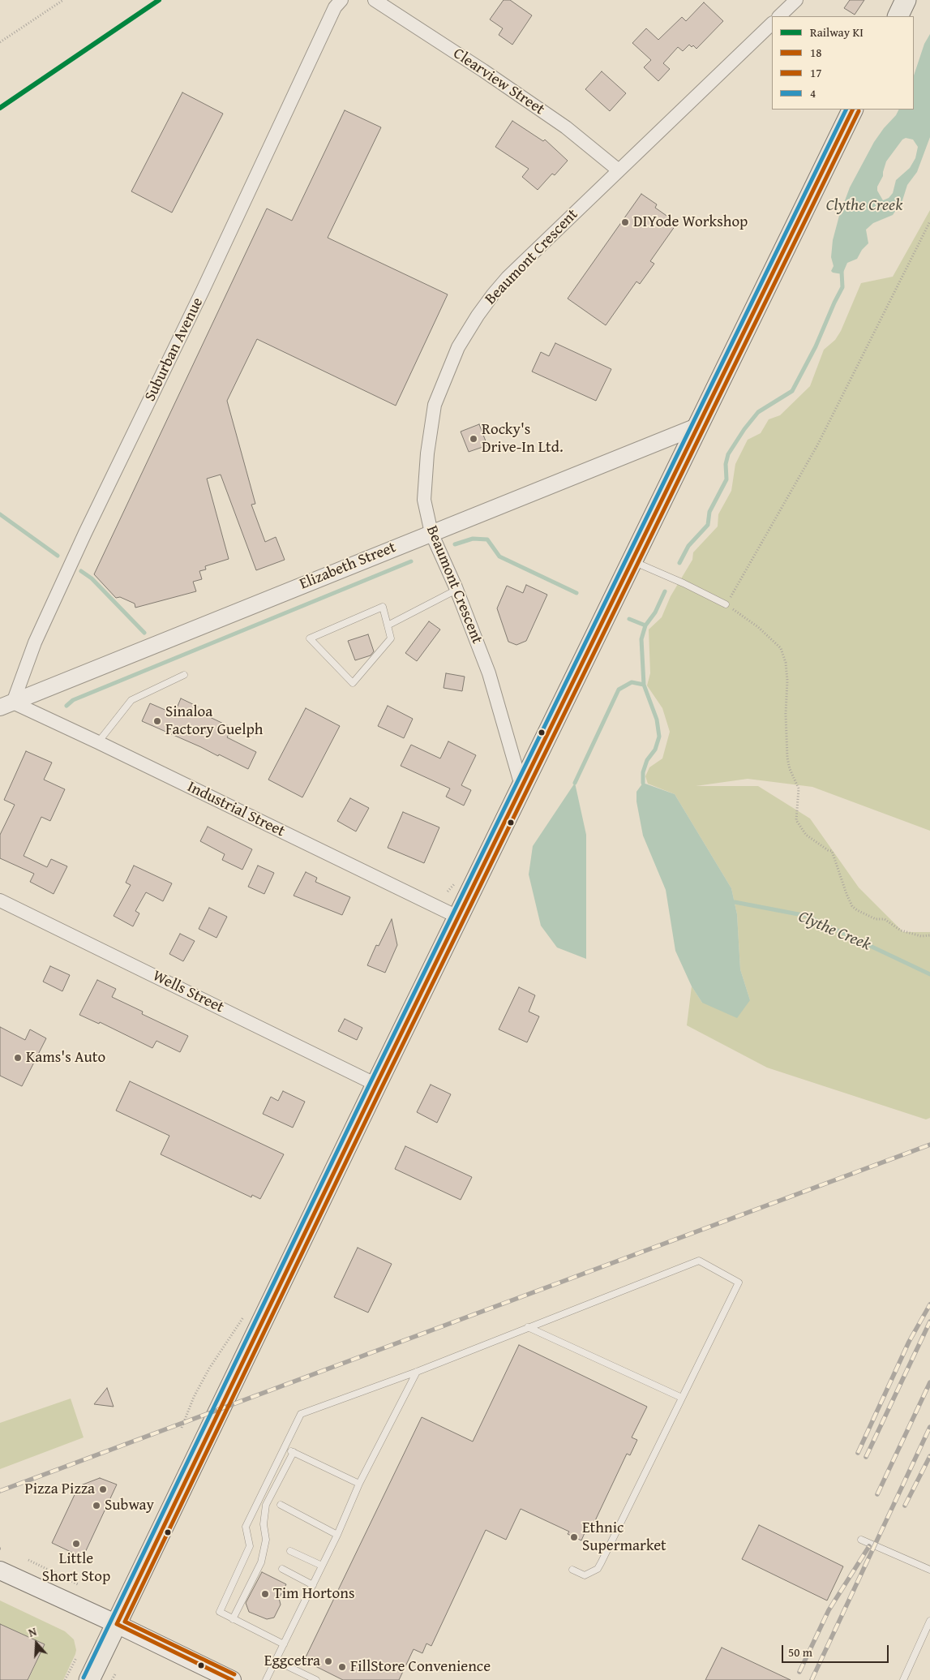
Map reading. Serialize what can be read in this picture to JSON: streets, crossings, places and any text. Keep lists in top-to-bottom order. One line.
{"streets":{"street":["Clearview Street","Beaumont Crescent","Suburban Avenue","Elizabeth Street","Industrial Street","Wells Street"]},"crossings":[["Clearview Street","Beaumont Crescent"],["Beaumont Crescent","Elizabeth Street"],["Suburban Avenue","Elizabeth Street"],["Suburban Avenue","Industrial Street"],["Elizabeth Street","Industrial Street"]],"water":["Clythe Creek"],"places":["DIYode Workshop","Rocky's Drive-In Ltd.","Sinaloa Factory Guelph","Kams's Auto","Pizza Pizza","Subway","Ethnic Supermarket","Little Short Stop","Tim Hortons","Eggcetra","FillStore Convenience"],"lines":["rail line KI","transit line 18","transit line 4","transit line 17"],"legend":["Railway KI","18","17","4"],"scale_bar":"50 m","north":"top"}
